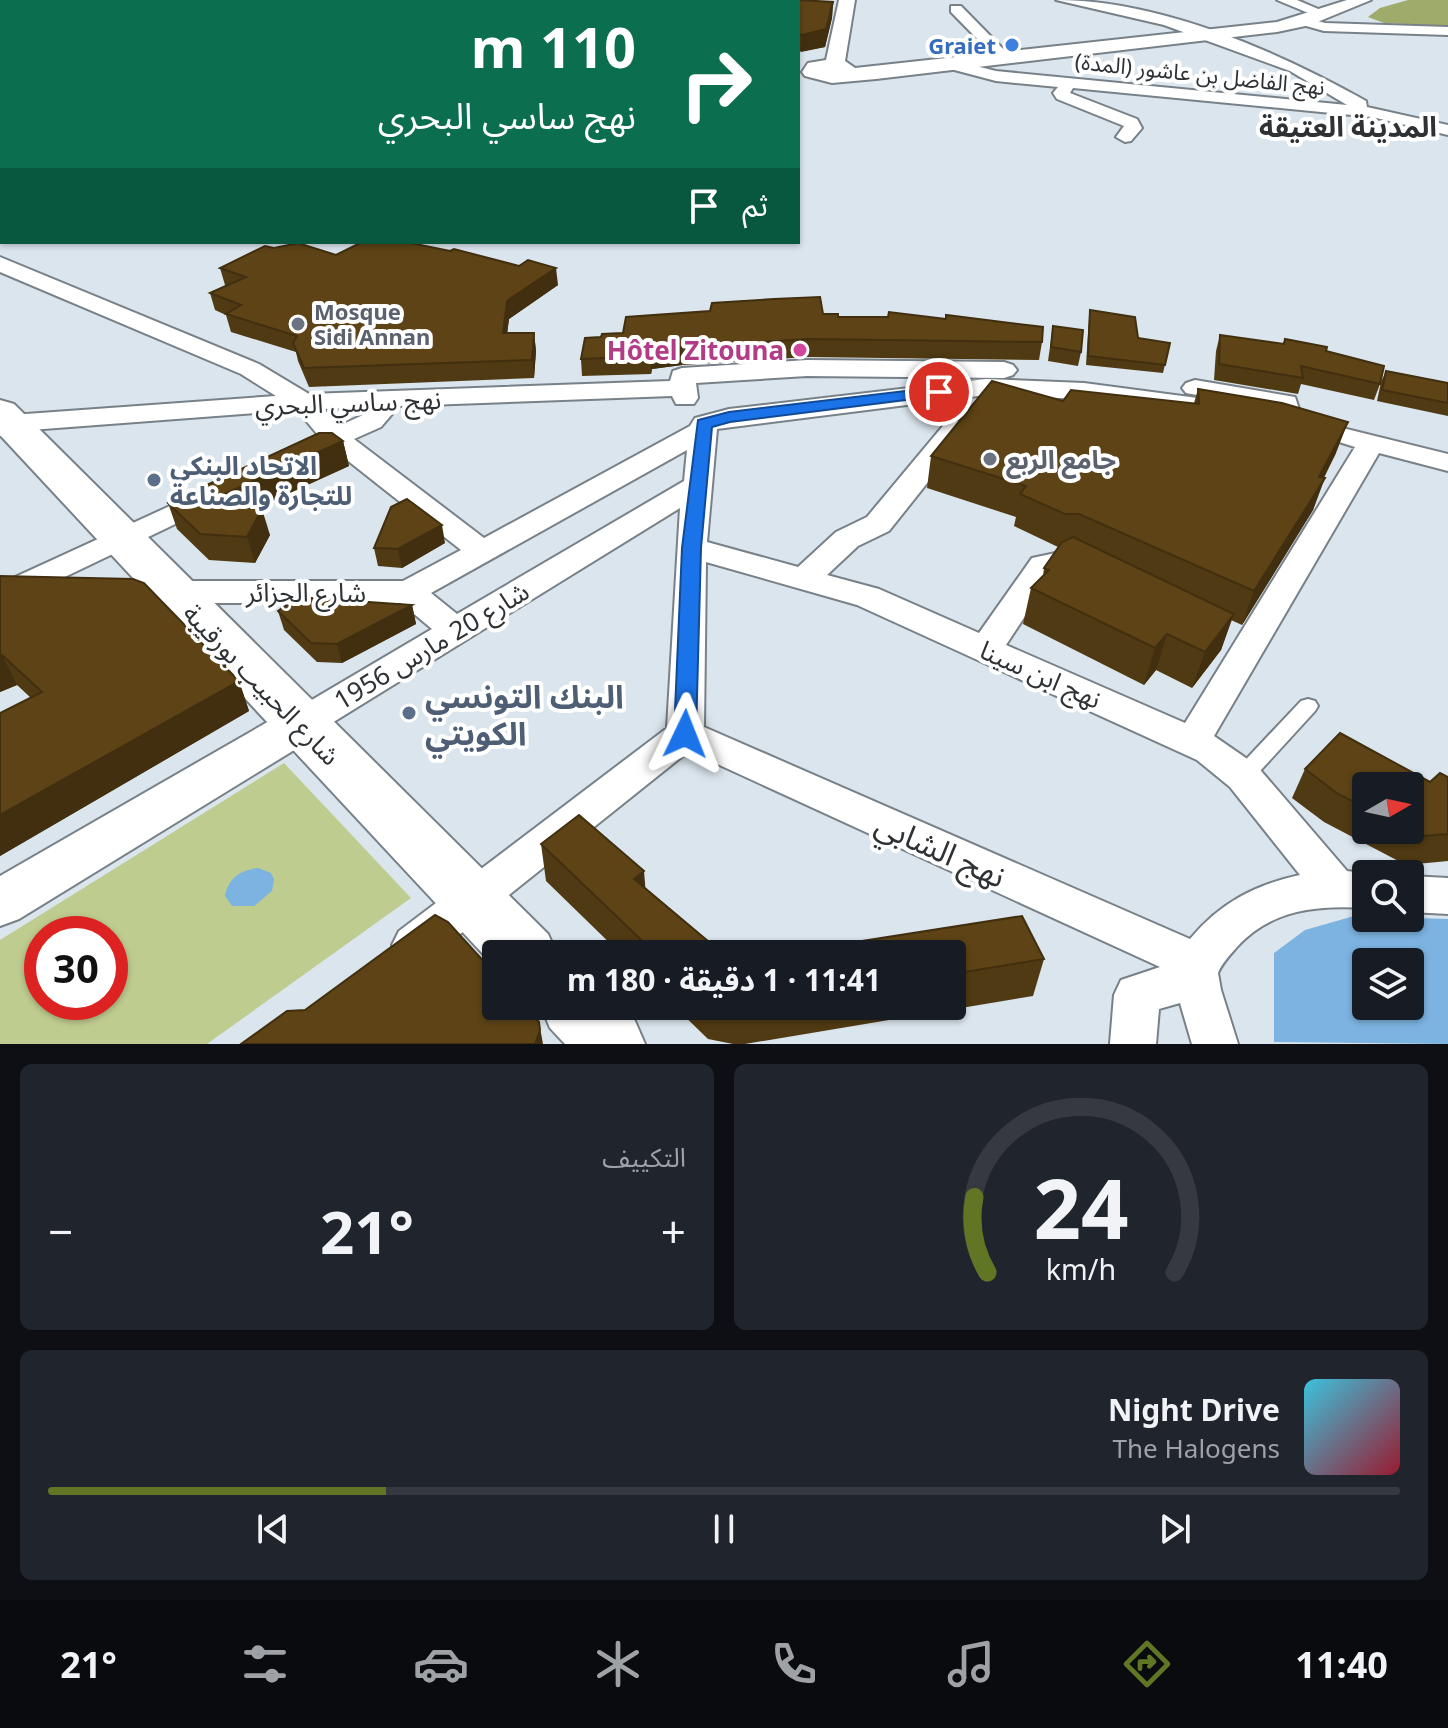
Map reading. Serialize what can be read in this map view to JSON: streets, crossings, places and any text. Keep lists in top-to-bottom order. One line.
{"streets":{"main road":["شارع الحبيب بورقيبة"],"street":["نهج الفاضل بن عاشور (المدة)","نهج ساسي البحري","شارع الجزائر","شارع 20 مارس 1956","نهج ابن سينا","نهج الشابي"]},"crossings":[["نهج ساسي البحري","شارع الحبيب بورقيبة"],["شارع الجزائر","شارع الحبيب بورقيبة"],["شارع 20 مارس 1956","شارع الحبيب بورقيبة"]],"districts":["المدينة العتيقة"],"places":["Graiet","Mosque Sidi Annan","Hôtel Zitouna","جامع الربع","الاتحاد البنكي للتجارة والصناعة","البنك التونسي الكويتي"],"north":"right","page":{"turn":["110 m","نهج ساسي البحري"],"then":"ثم","limit":"30","trip":"11:41 · 1 دقيقة · 180 m","tile":"التكييف","heat":["−","21°","+"],"song":["Night Drive","The Halogens"],"tabs":["11:40","21°"],"gauge":["24","km/h"]}}
